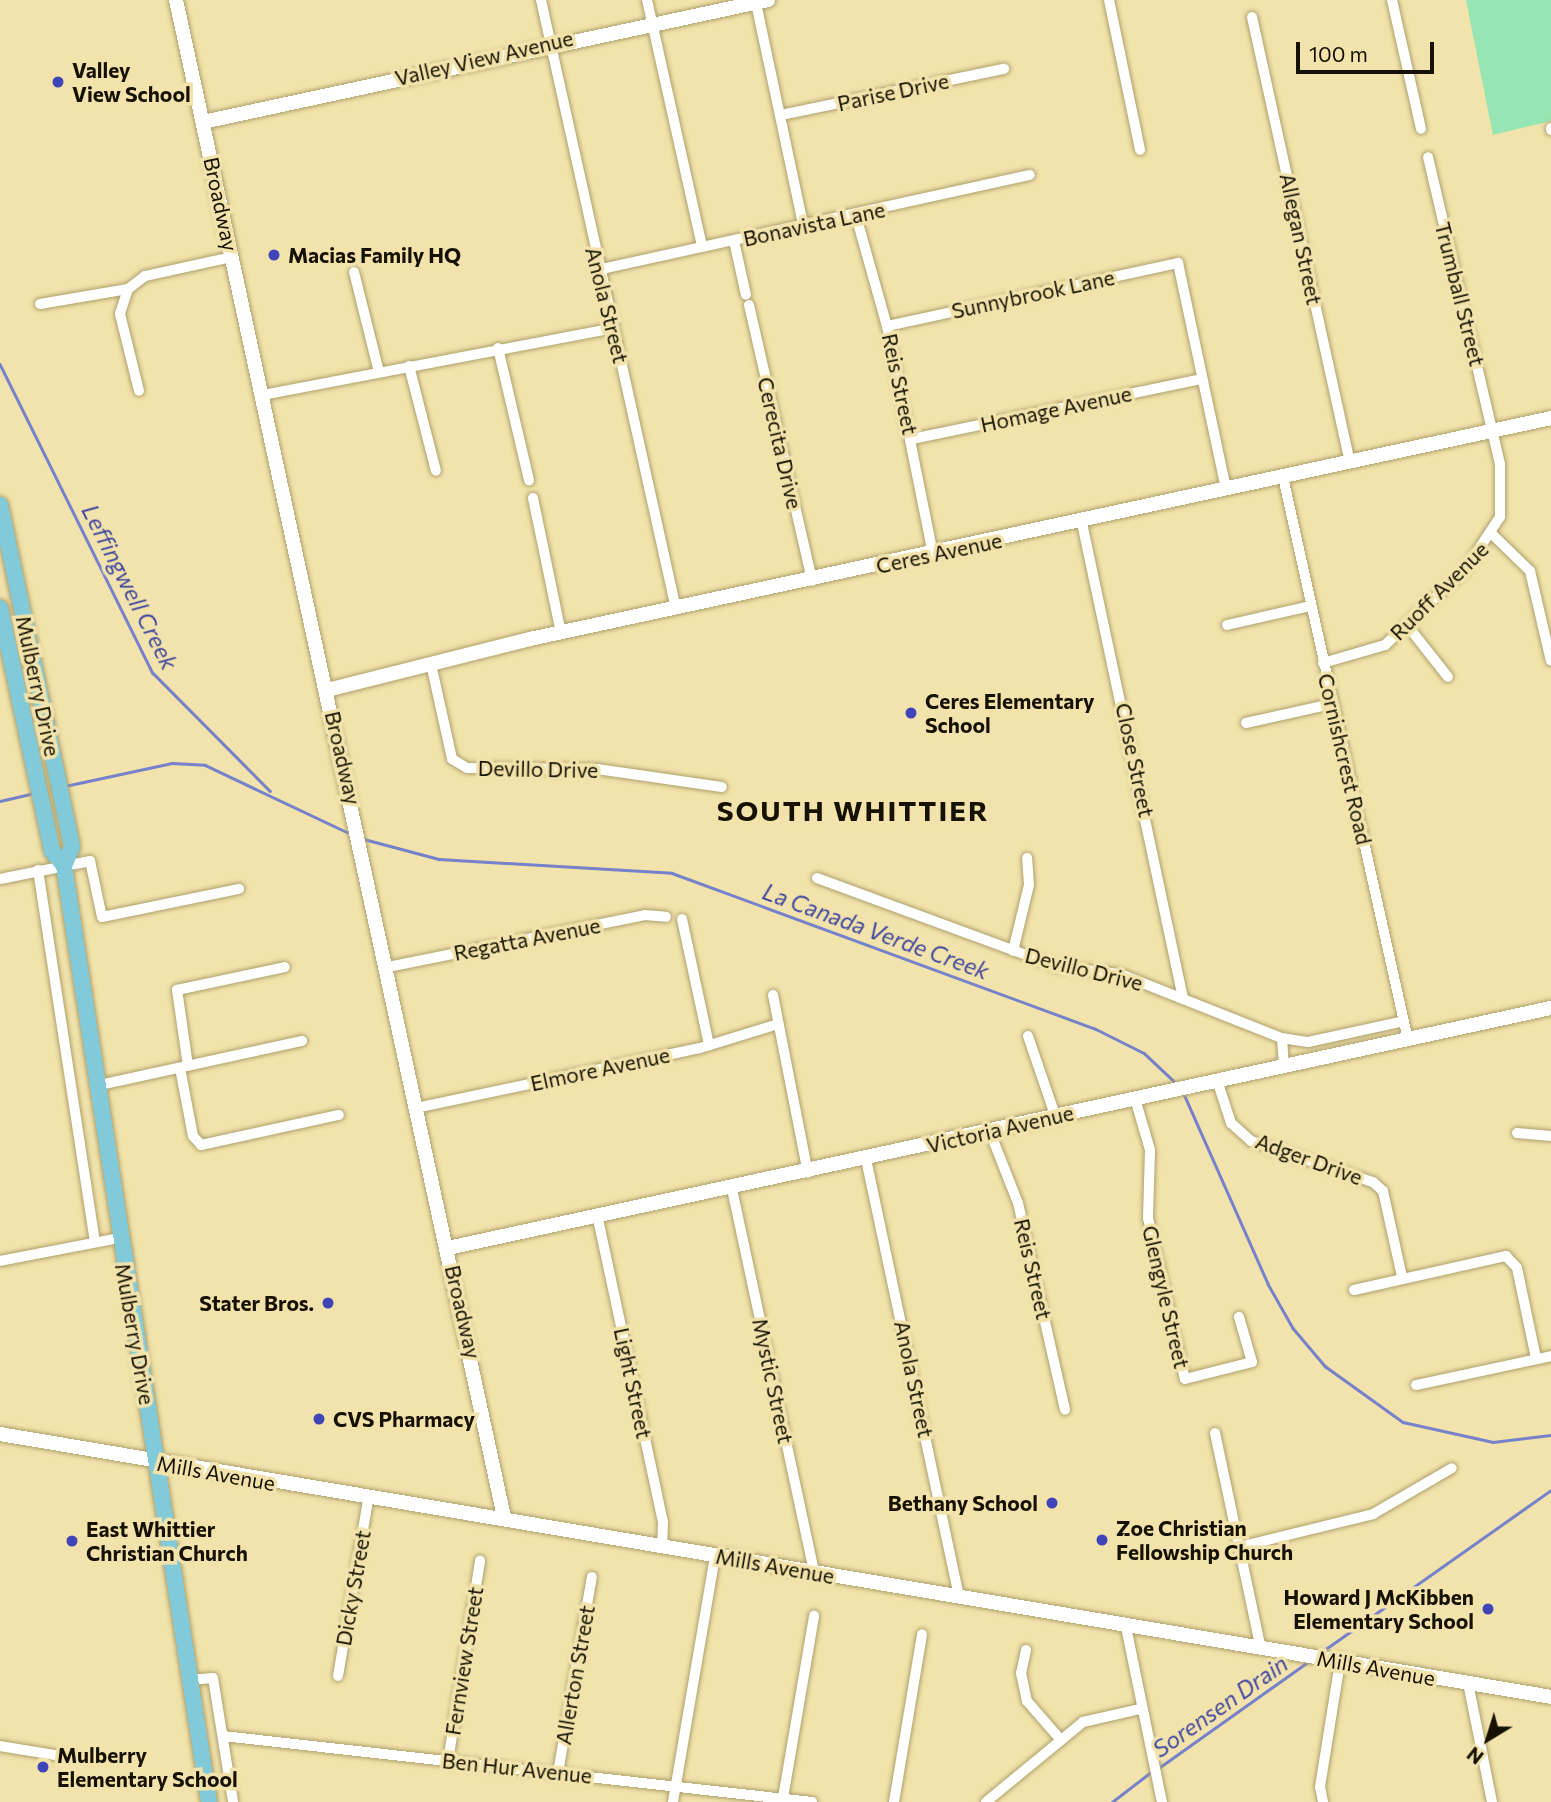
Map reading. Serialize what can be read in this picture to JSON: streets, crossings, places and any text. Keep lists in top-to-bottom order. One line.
{"streets":{"main road":["Mulberry Drive"],"street":["Valley View Avenue","Parise Drive","Broadway","Bonavista Lane","Allegan Street","Sunnybrook Lane","Trumball Street","Anola Street","Reis Street","Homage Avenue","Cerecita Drive","Ceres Avenue","Ruoff Avenue","Cornishcrest Road","Close Street","Devillo Drive","Regatta Avenue","Elmore Avenue","Victoria Avenue","Adger Drive","Glengyle Street","Mystic Street","Light Street","Mills Avenue","Dicky Street","Fernview Street","Allerton Street","Ben Hur Avenue"]},"crossings":[["Valley View Avenue","Broadway"],["Valley View Avenue","Anola Street"],["Broadway","Ceres Avenue"],["Broadway","Regatta Avenue"],["Broadway","Elmore Avenue"],["Broadway","Victoria Avenue"],["Broadway","Mills Avenue"],["Bonavista Lane","Anola Street"],["Bonavista Lane","Reis Street"],["Bonavista Lane","Cerecita Drive"],["Allegan Street","Ceres Avenue"],["Sunnybrook Lane","Reis Street"],["Sunnybrook Lane","Homage Avenue"],["Trumball Street","Ceres Avenue"],["Trumball Street","Ruoff Avenue"],["Anola Street","Ceres Avenue"],["Anola Street","Victoria Avenue"],["Anola Street","Mills Avenue"],["Reis Street","Homage Avenue"],["Reis Street","Ceres Avenue"],["Reis Street","Victoria Avenue"],["Cerecita Drive","Ceres Avenue"],["Ceres Avenue","Ruoff Avenue"],["Ceres Avenue","Cornishcrest Road"],["Ceres Avenue","Close Street"],["Ceres Avenue","Devillo Drive"],["Ruoff Avenue","Cornishcrest Road"],["Mulberry Drive","Mills Avenue"],["Cornishcrest Road","Victoria Avenue"],["Close Street","Devillo Drive"],["Victoria Avenue","Adger Drive"],["Victoria Avenue","Glengyle Street"],["Victoria Avenue","Mystic Street"],["Victoria Avenue","Light Street"],["Mystic Street","Mills Avenue"],["Light Street","Mills Avenue"],["Mills Avenue","Dicky Street"],["Fernview Street","Ben Hur Avenue"],["Allerton Street","Ben Hur Avenue"]],"districts":["SOUTH WHITTIER"],"water":["Leffingwell Creek","La Canada Verde Creek","Sorensen Drain"],"places":["Valley View School","Macias Family HQ","Ceres Elementary School","Stater Bros.","CVS Pharmacy","Bethany School","Zoe Christian Fellowship Church","East Whittier Christian Church","Howard J McKibben Elementary School","Mulberry Elementary School"],"scale_bar":"100 m","north":"bottom left"}
